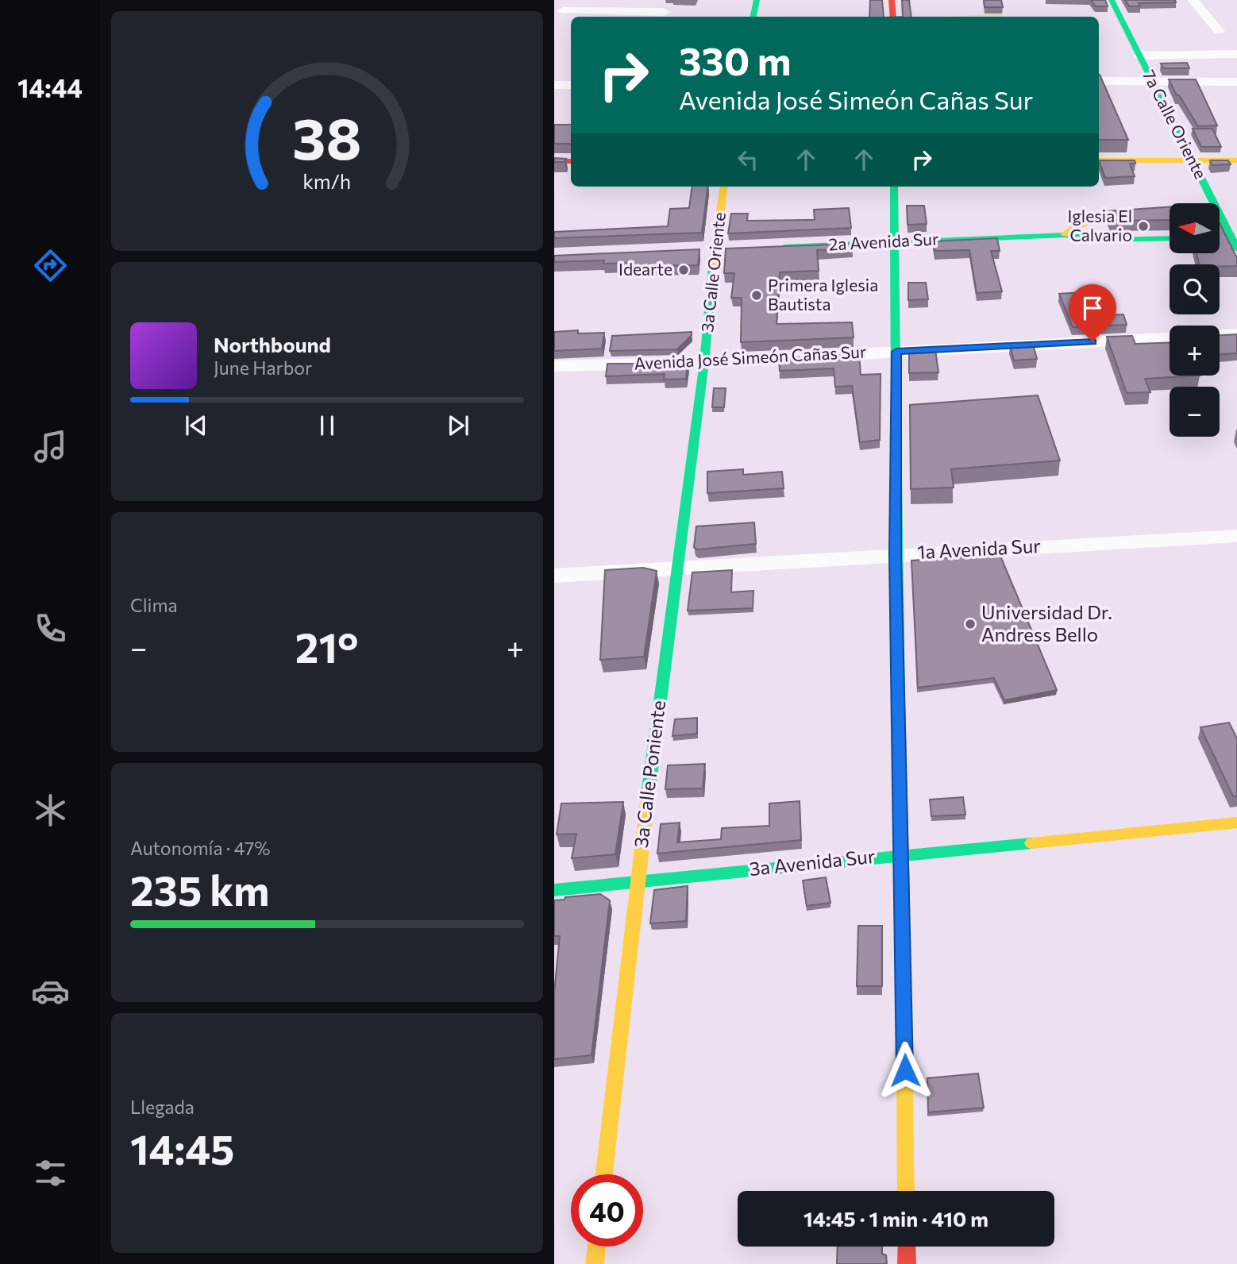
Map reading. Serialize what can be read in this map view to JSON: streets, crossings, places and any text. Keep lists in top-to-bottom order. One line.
{"streets":{"street":["7a Calle Oriente","2a Avenida Sur","3a Calle Oriente","Avenida José Simeón Cañas Sur","1a Avenida Sur","3a Calle Poniente","3a Avenida Sur"]},"crossings":[["3a Calle Oriente","Avenida José Simeón Cañas Sur"],["3a Calle Oriente","3a Calle Poniente"],["Avenida José Simeón Cañas Sur","3a Calle Poniente"],["1a Avenida Sur","3a Calle Poniente"],["3a Calle Poniente","3a Avenida Sur"]],"places":["Iglesia El Calvario","Idearte","Primera Iglesia Bautista","Universidad Dr. Andress Bello"],"north":"left","page":{"tabs":"14:44","turn":["330 m","Avenida José Simeón Cañas Sur"],"map_buttons":["+","−"],"song":["Northbound","June Harbor"],"tile":["Clima",["Autonomía · 47%","235 km"],["Llegada","14:45"]],"heat":["−","21°","+"],"limit":"40","trip":"14:45 · 1 min · 410 m","gauge":["38","km/h"]}}
